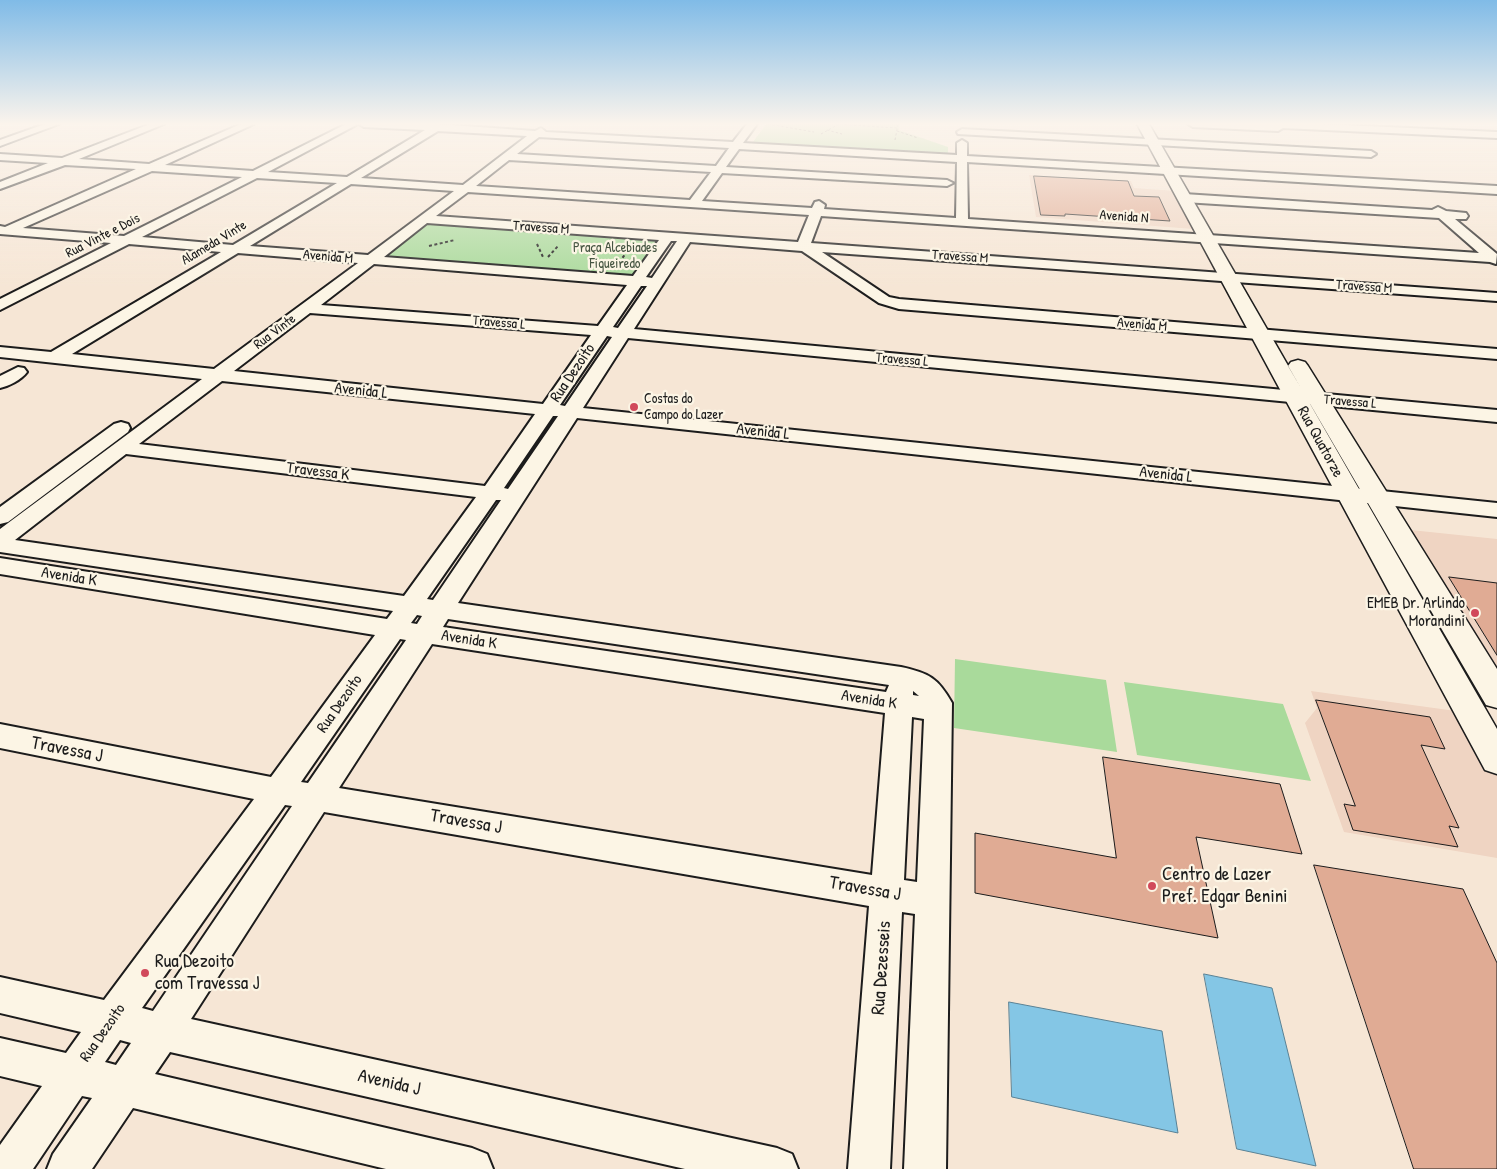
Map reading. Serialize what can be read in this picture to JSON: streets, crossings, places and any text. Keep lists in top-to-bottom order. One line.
{"streets":{"street":["Avenida N","Travessa M","Rua Vinte e Dois","Alameda Vinte","Avenida M","Travessa L","Rua Vinte","Rua Dezoito","Avenida L","Rua Quatorze","Travessa K","Avenida K","Travessa J","Rua Dezesseis","Avenida J"]},"crossings":[["Avenida N","Rua Vinte"],["Avenida N","Rua Quatorze"],["Travessa M","Avenida M"],["Travessa M","Rua Vinte"],["Travessa M","Rua Dezoito"],["Travessa M","Rua Quatorze"],["Rua Vinte e Dois","Avenida M"],["Alameda Vinte","Avenida M"],["Alameda Vinte","Avenida L"],["Avenida M","Rua Vinte"],["Avenida M","Rua Dezoito"],["Avenida M","Rua Quatorze"],["Travessa L","Rua Vinte"],["Travessa L","Rua Dezoito"],["Travessa L","Rua Quatorze"],["Rua Vinte","Avenida L"],["Rua Vinte","Travessa K"],["Rua Dezoito","Avenida L"],["Rua Dezoito","Travessa K"],["Rua Dezoito","Avenida K"],["Rua Dezoito","Travessa J"],["Rua Dezoito","Avenida J"],["Avenida L","Rua Quatorze"],["Avenida K","Rua Dezesseis"],["Travessa J","Rua Dezesseis"]],"parks":["Praça Alcebiades Figueiredo"],"places":["Costas do Campo do Lazer","EMEB Dr. Arlindo Morandini","Centro de Lazer Pref. Edgar Benini","Rua Dezoito com Travessa J"]}
